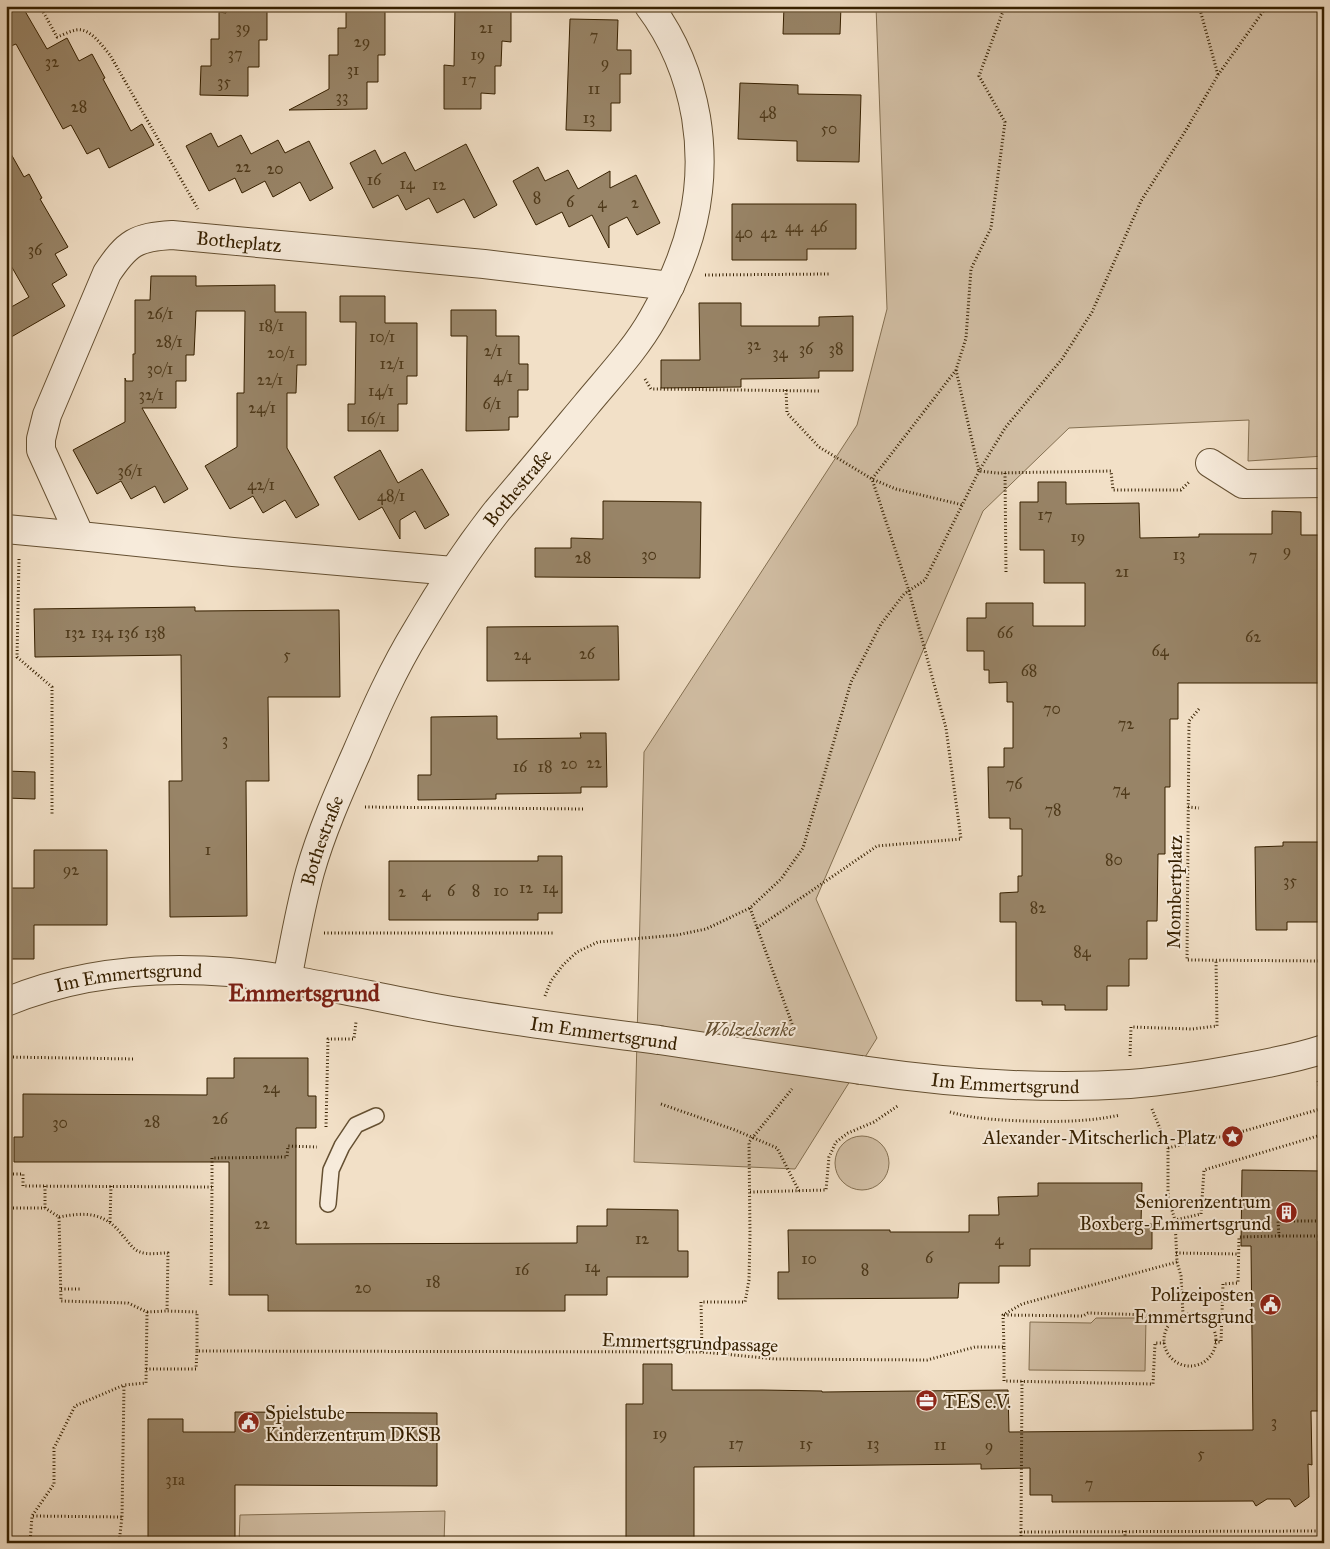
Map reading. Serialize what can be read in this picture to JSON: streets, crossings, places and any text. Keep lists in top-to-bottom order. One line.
{"streets":{"street":["Botheplatz","Bothestraße","Im Emmertsgrund"],"path":["Mombertplatz","Emmertsgrundpassage"]},"crossings":[["Botheplatz","Bothestraße"],["Bothestraße","Im Emmertsgrund"]],"districts":["Emmertsgrund"],"parks":["Wolzelsenke"],"places":{"place":["Alexander-Mitscherlich-Platz"],"building":["Seniorenzentrum Boxberg-Emmertsgrund"],"public building":["Polizeiposten Emmertsgrund","Spielstube Kinderzentrum DKSB"],"office":["TES e.V."]},"house_numbers":["39","21","7","29","37","19","32","9","31","17","35","11","33","28","48","13","50","22","20","16","14","12","8","6","4","2","44","46","40","42","36","26/1","18/1","10/1","28/1","32","36","38","2/1","20/1","34","12/1","30/1","4/1","22/1","14/1","32/1","6/1","24/1","16/1","36/1","42/1","48/1","17","19","9","30","13","7","28","21","132","134","136","138","66","62","64","26","5","24","68","70","72","3","22","20","16","18","76","74","78","1","80","92","35","12","14","6","8","10","2","4","82","84","24","26","28","30","22","12","4","6","10","14","16","8","18","20","3","19","17","15","13","11","9","5","31a","7"]}
